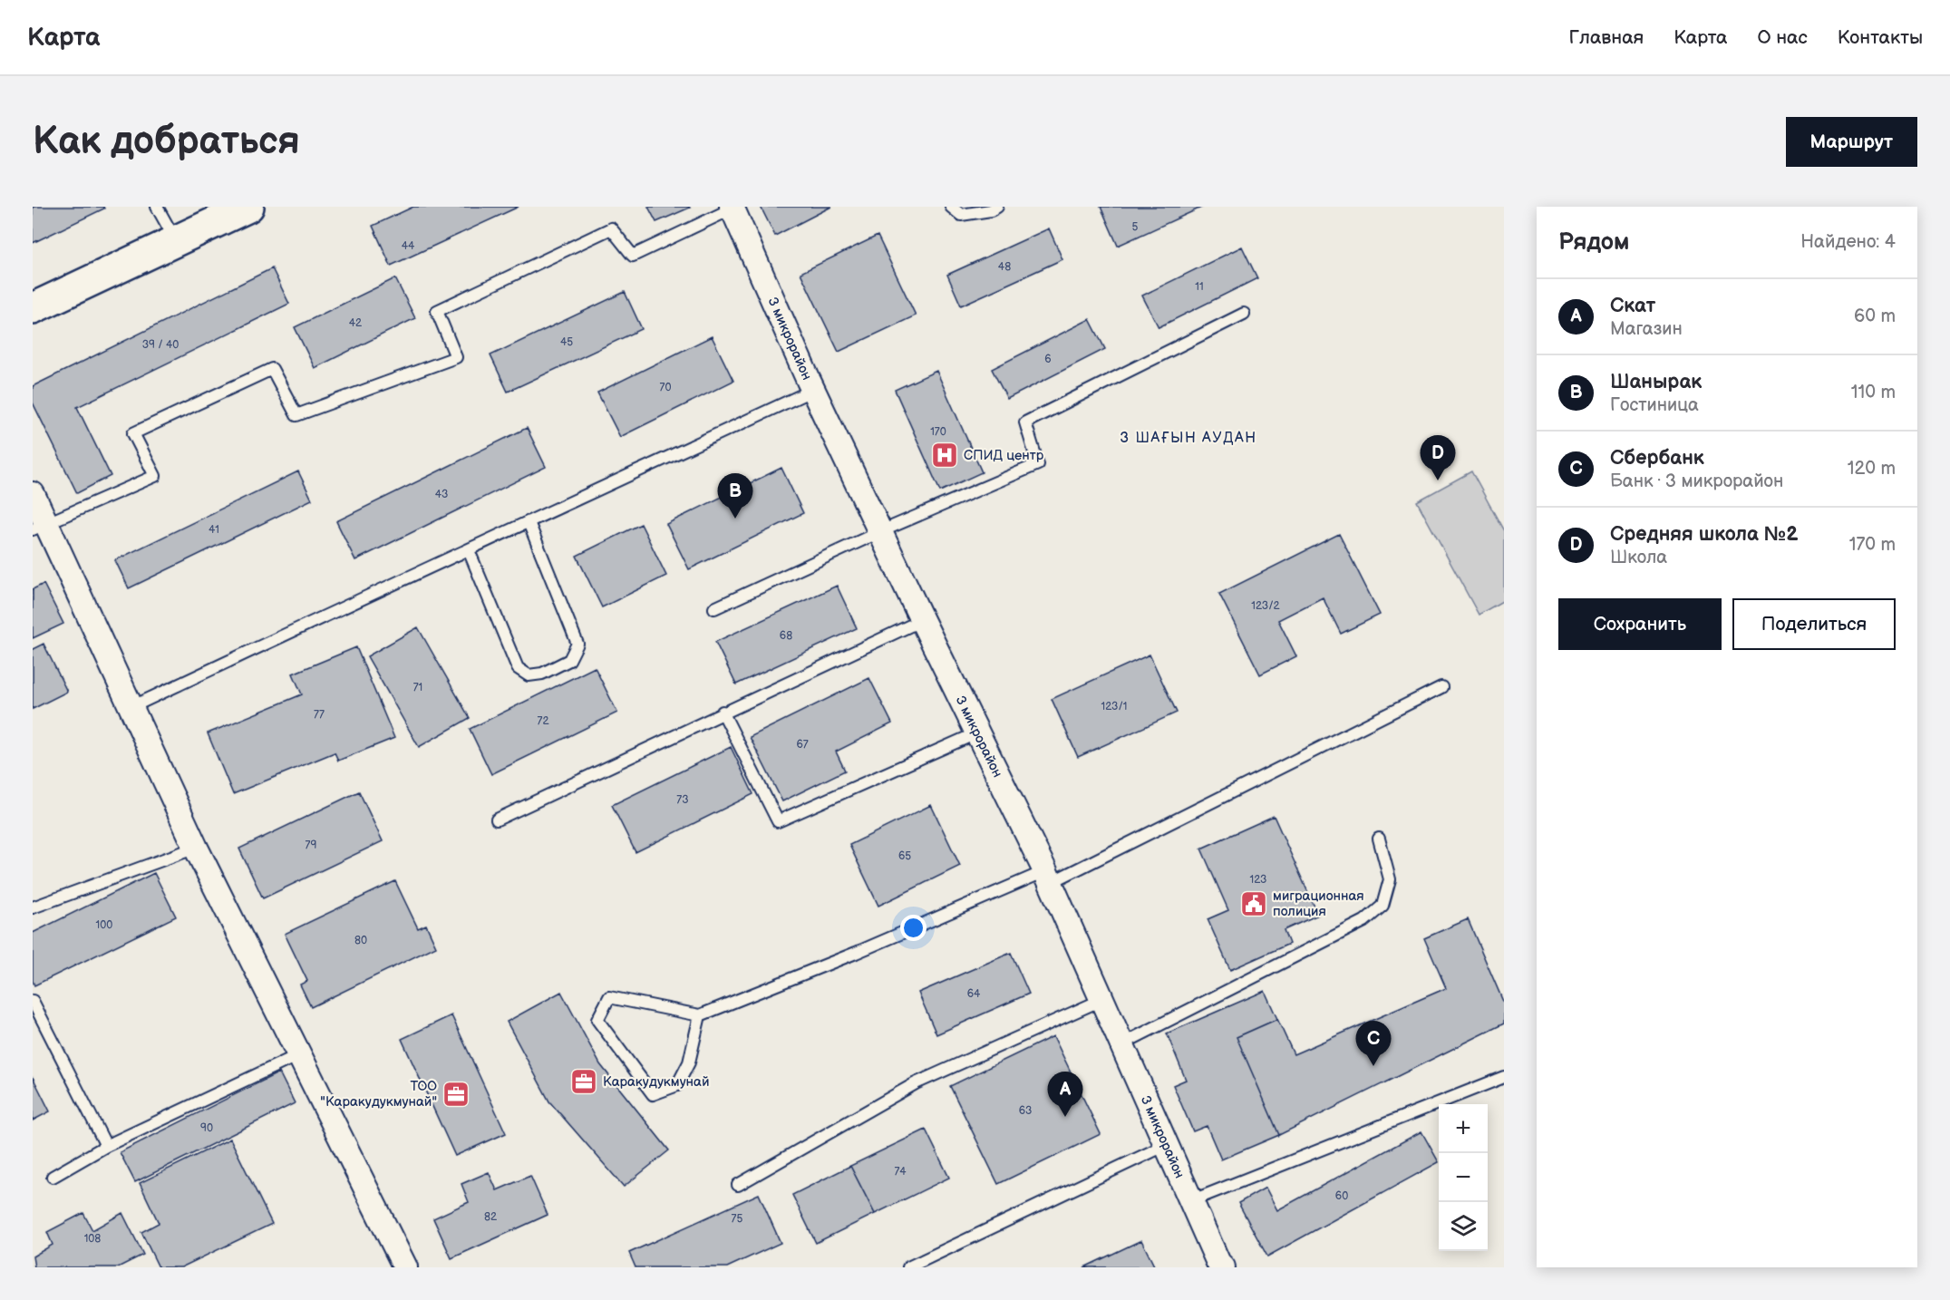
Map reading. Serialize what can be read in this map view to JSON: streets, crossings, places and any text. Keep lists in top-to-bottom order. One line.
{"streets":{"street":["3 микрорайон"]},"districts":["3 ШАҒЫН АУДАН"],"places":{"hospital":["СПИД центр"],"public building":["миграционная полиция"],"office":["Каракудукмунай","ТОО \"Каракудукмунай\""]},"house_numbers":["5","44","48","11","42","45","39 / 40","6","70","170","43","41","123/2","68","71","123/1","77","72","67","73","79","65","123","100","80","64","63","90","74","60","82","75","108"],"page":{"header":"Карта","nav":["Главная","Карта","О нас","Контакты"],"buttons":["Маршрут",["Сохранить","Поделиться"]],"title":"Как добраться","heading":["Рядом","Найдено: 4"],"list":[{"mark":"A","name":"Скат","note":"Магазин","value":"60 m"},{"mark":"B","name":"Шанырак","note":"Гостиница","value":"110 m"},{"mark":"C","name":"Сбербанк","note":"Банк · 3 микрорайон","value":"120 m"},{"mark":"D","name":"Средняя школа №2","note":"Школа","value":"170 m"}],"pins":["D","B","C","A"],"map_buttons":["+","−"]}}
